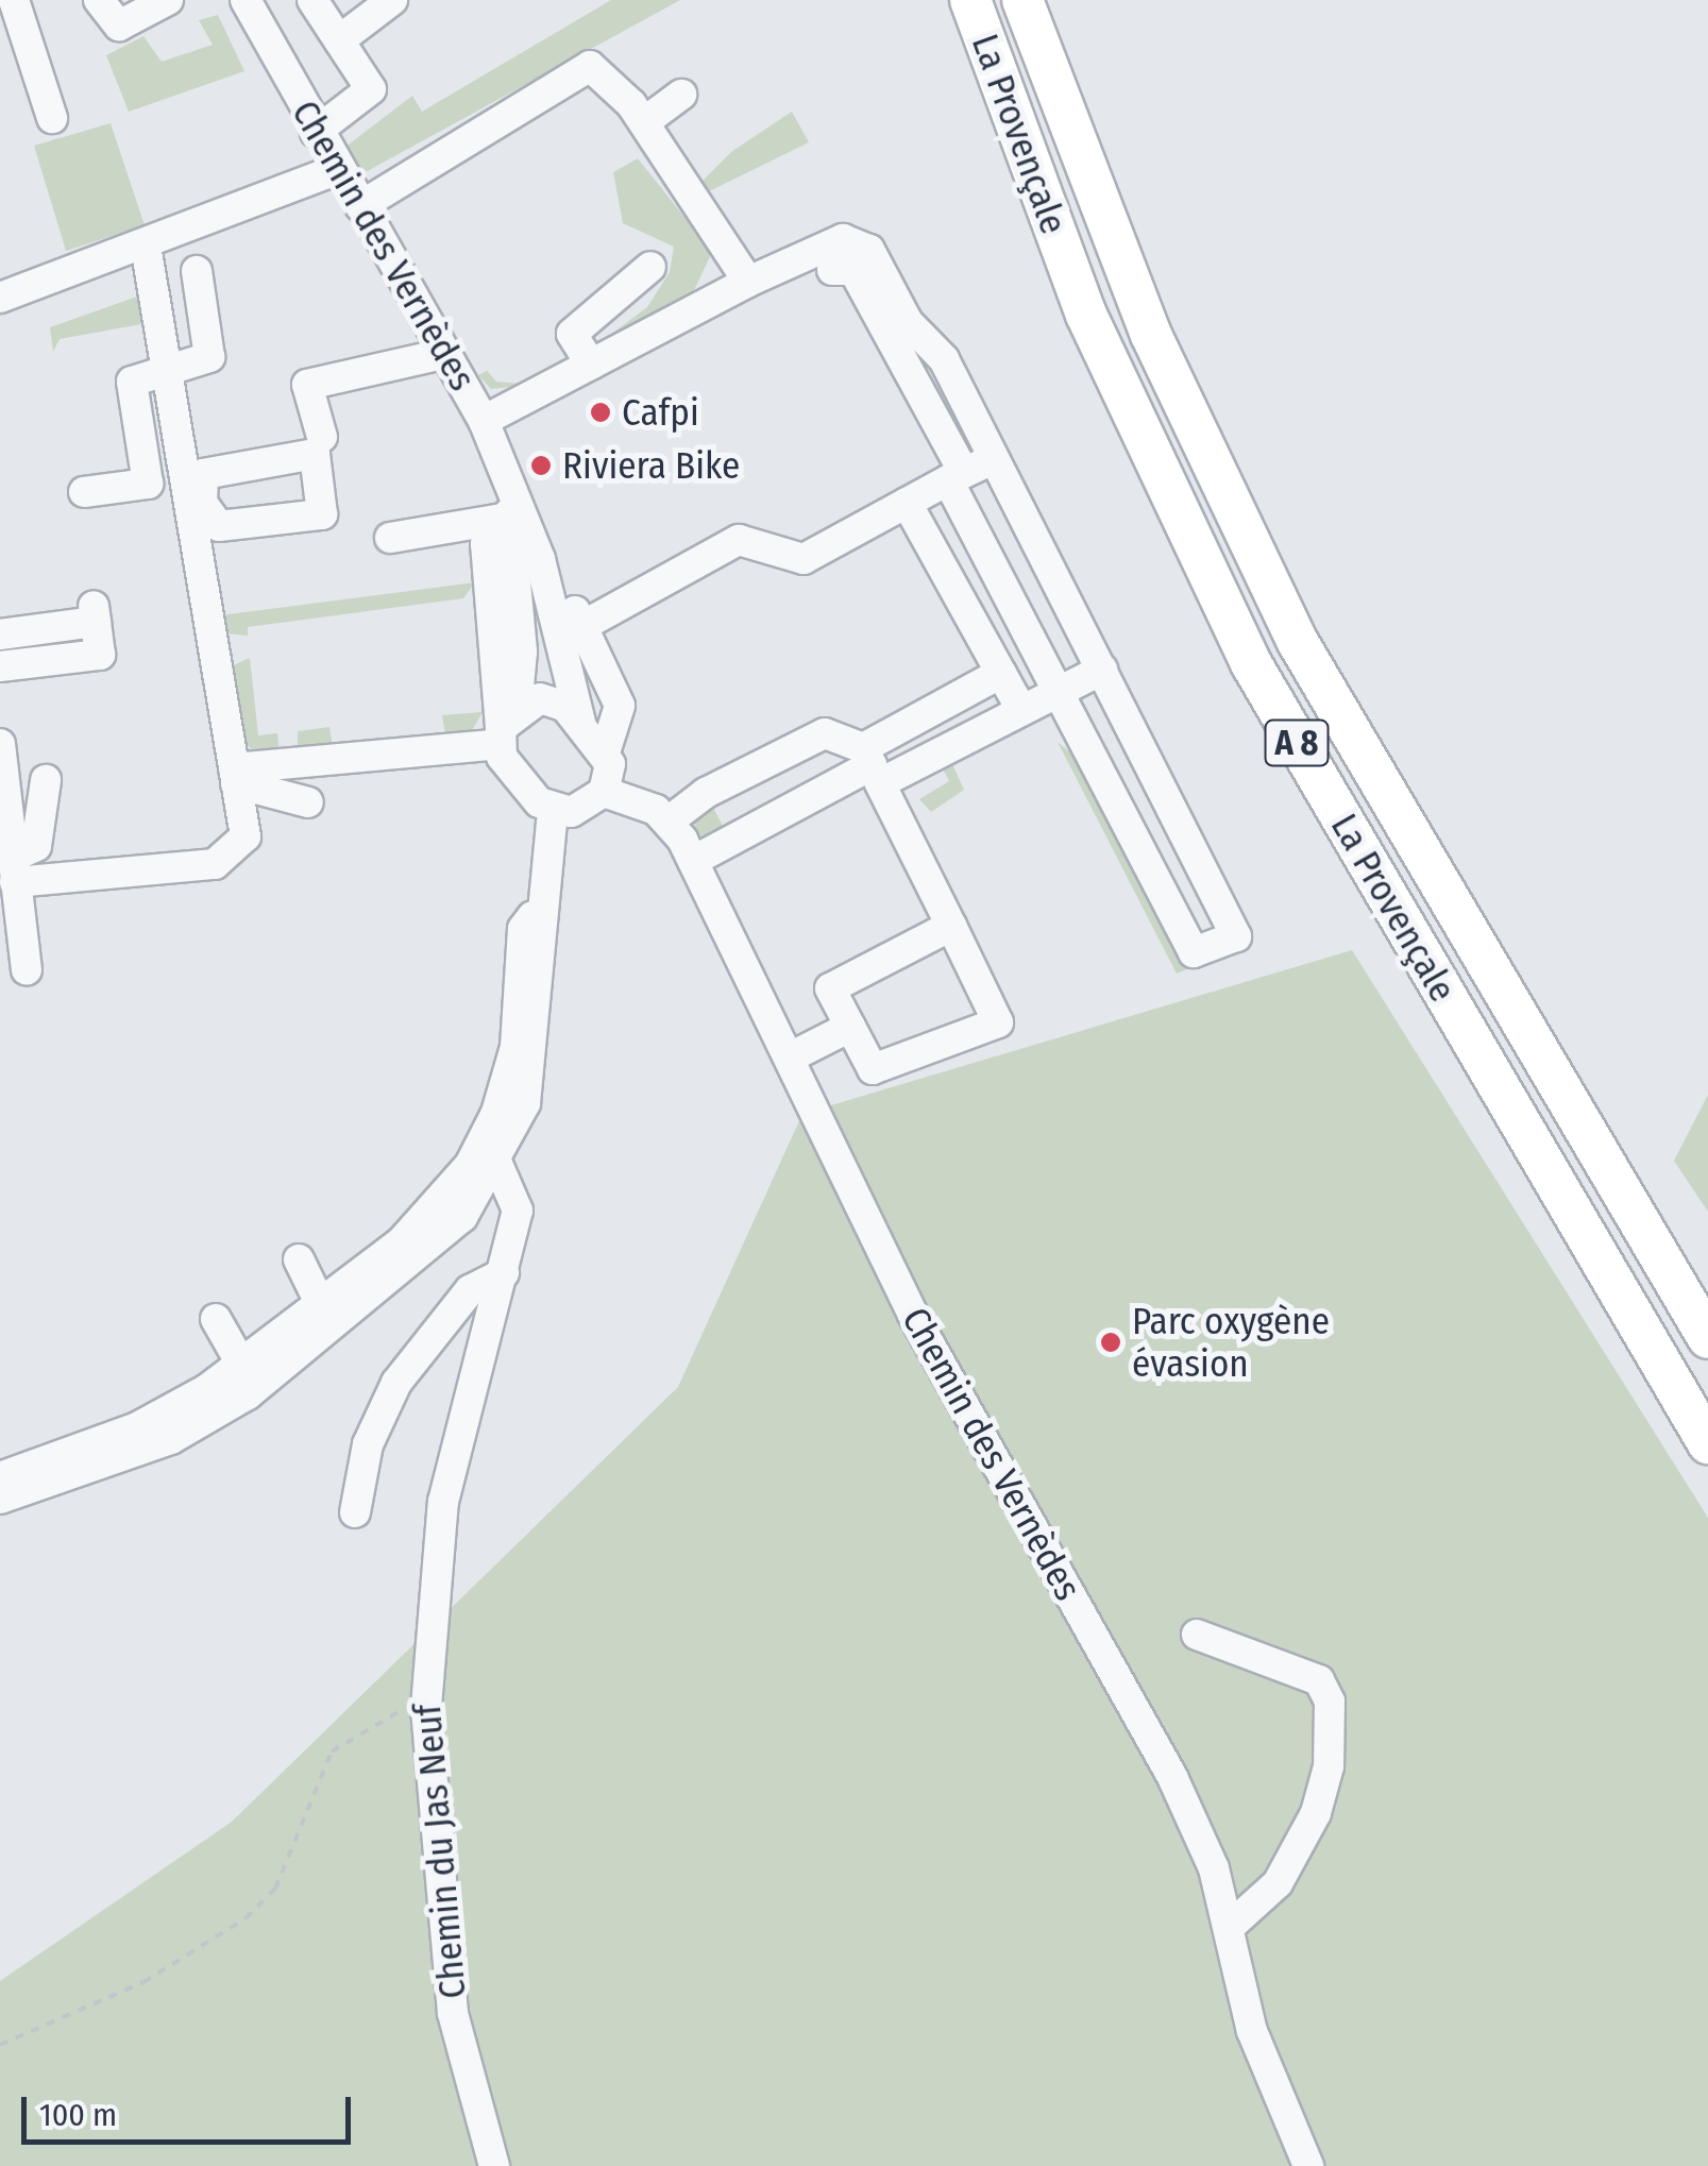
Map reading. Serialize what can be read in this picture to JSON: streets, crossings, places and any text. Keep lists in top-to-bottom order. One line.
{"streets":{"highway":["La Provençale","A 8"],"street":["Chemin des Vernèdes","Chemin du Jas Neuf"]},"places":["Cafpi","Riviera Bike","Parc oxygène évasion"],"scale_bar":"100 m"}
